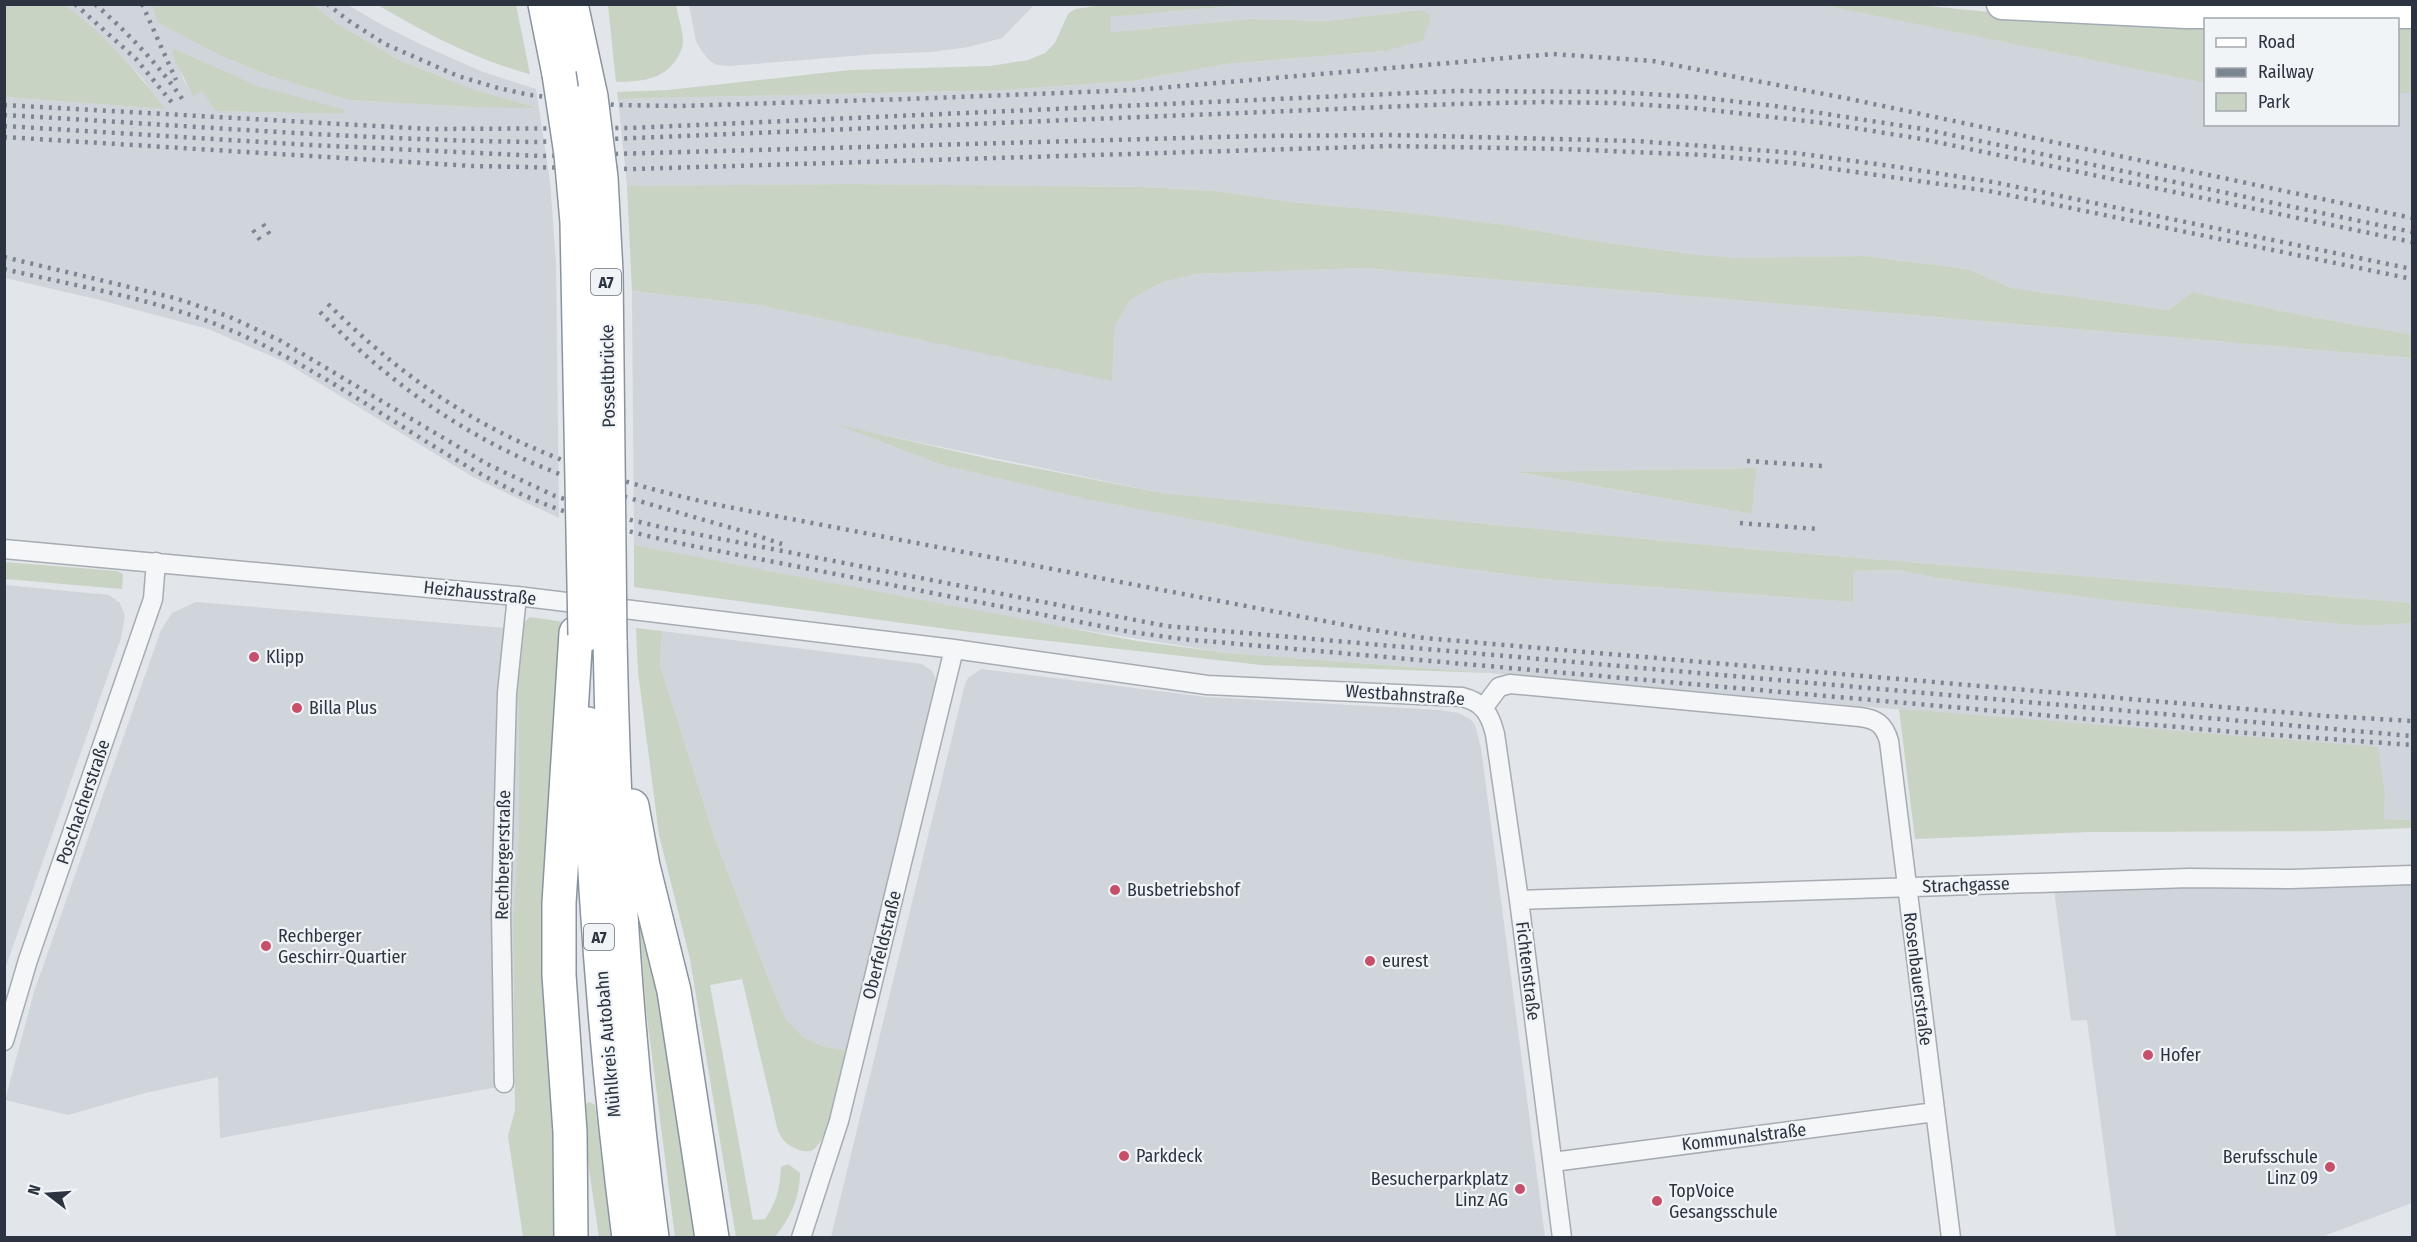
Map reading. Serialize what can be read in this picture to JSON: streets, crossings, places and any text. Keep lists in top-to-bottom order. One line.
{"streets":{"highway":["A7","Posseltbrücke","Mühlkreis Autobahn"],"street":["Heizhausstraße","Westbahnstraße","Poschacherstraße","Rechbergerstraße","Strachgasse","Oberfeldstraße","Fichtenstraße","Rosenbauerstraße","Kommunalstraße"]},"crossings":[["A7","Posseltbrücke"],["Posseltbrücke","Mühlkreis Autobahn"],["Heizhausstraße","Westbahnstraße"],["Heizhausstraße","Poschacherstraße"],["Heizhausstraße","Rechbergerstraße"],["Heizhausstraße","Oberfeldstraße"],["Westbahnstraße","Oberfeldstraße"],["Westbahnstraße","Fichtenstraße"],["Westbahnstraße","Rosenbauerstraße"],["Strachgasse","Fichtenstraße"],["Strachgasse","Rosenbauerstraße"],["Fichtenstraße","Kommunalstraße"],["Rosenbauerstraße","Kommunalstraße"]],"places":["Klipp","Billa Plus","Busbetriebshof","Rechberger Geschirr-Quartier","eurest","Hofer","Parkdeck","Berufsschule Linz 09","Besucherparkplatz Linz AG","TopVoice Gesangsschule"],"legend":["Road","Railway","Park"],"north":"left"}
